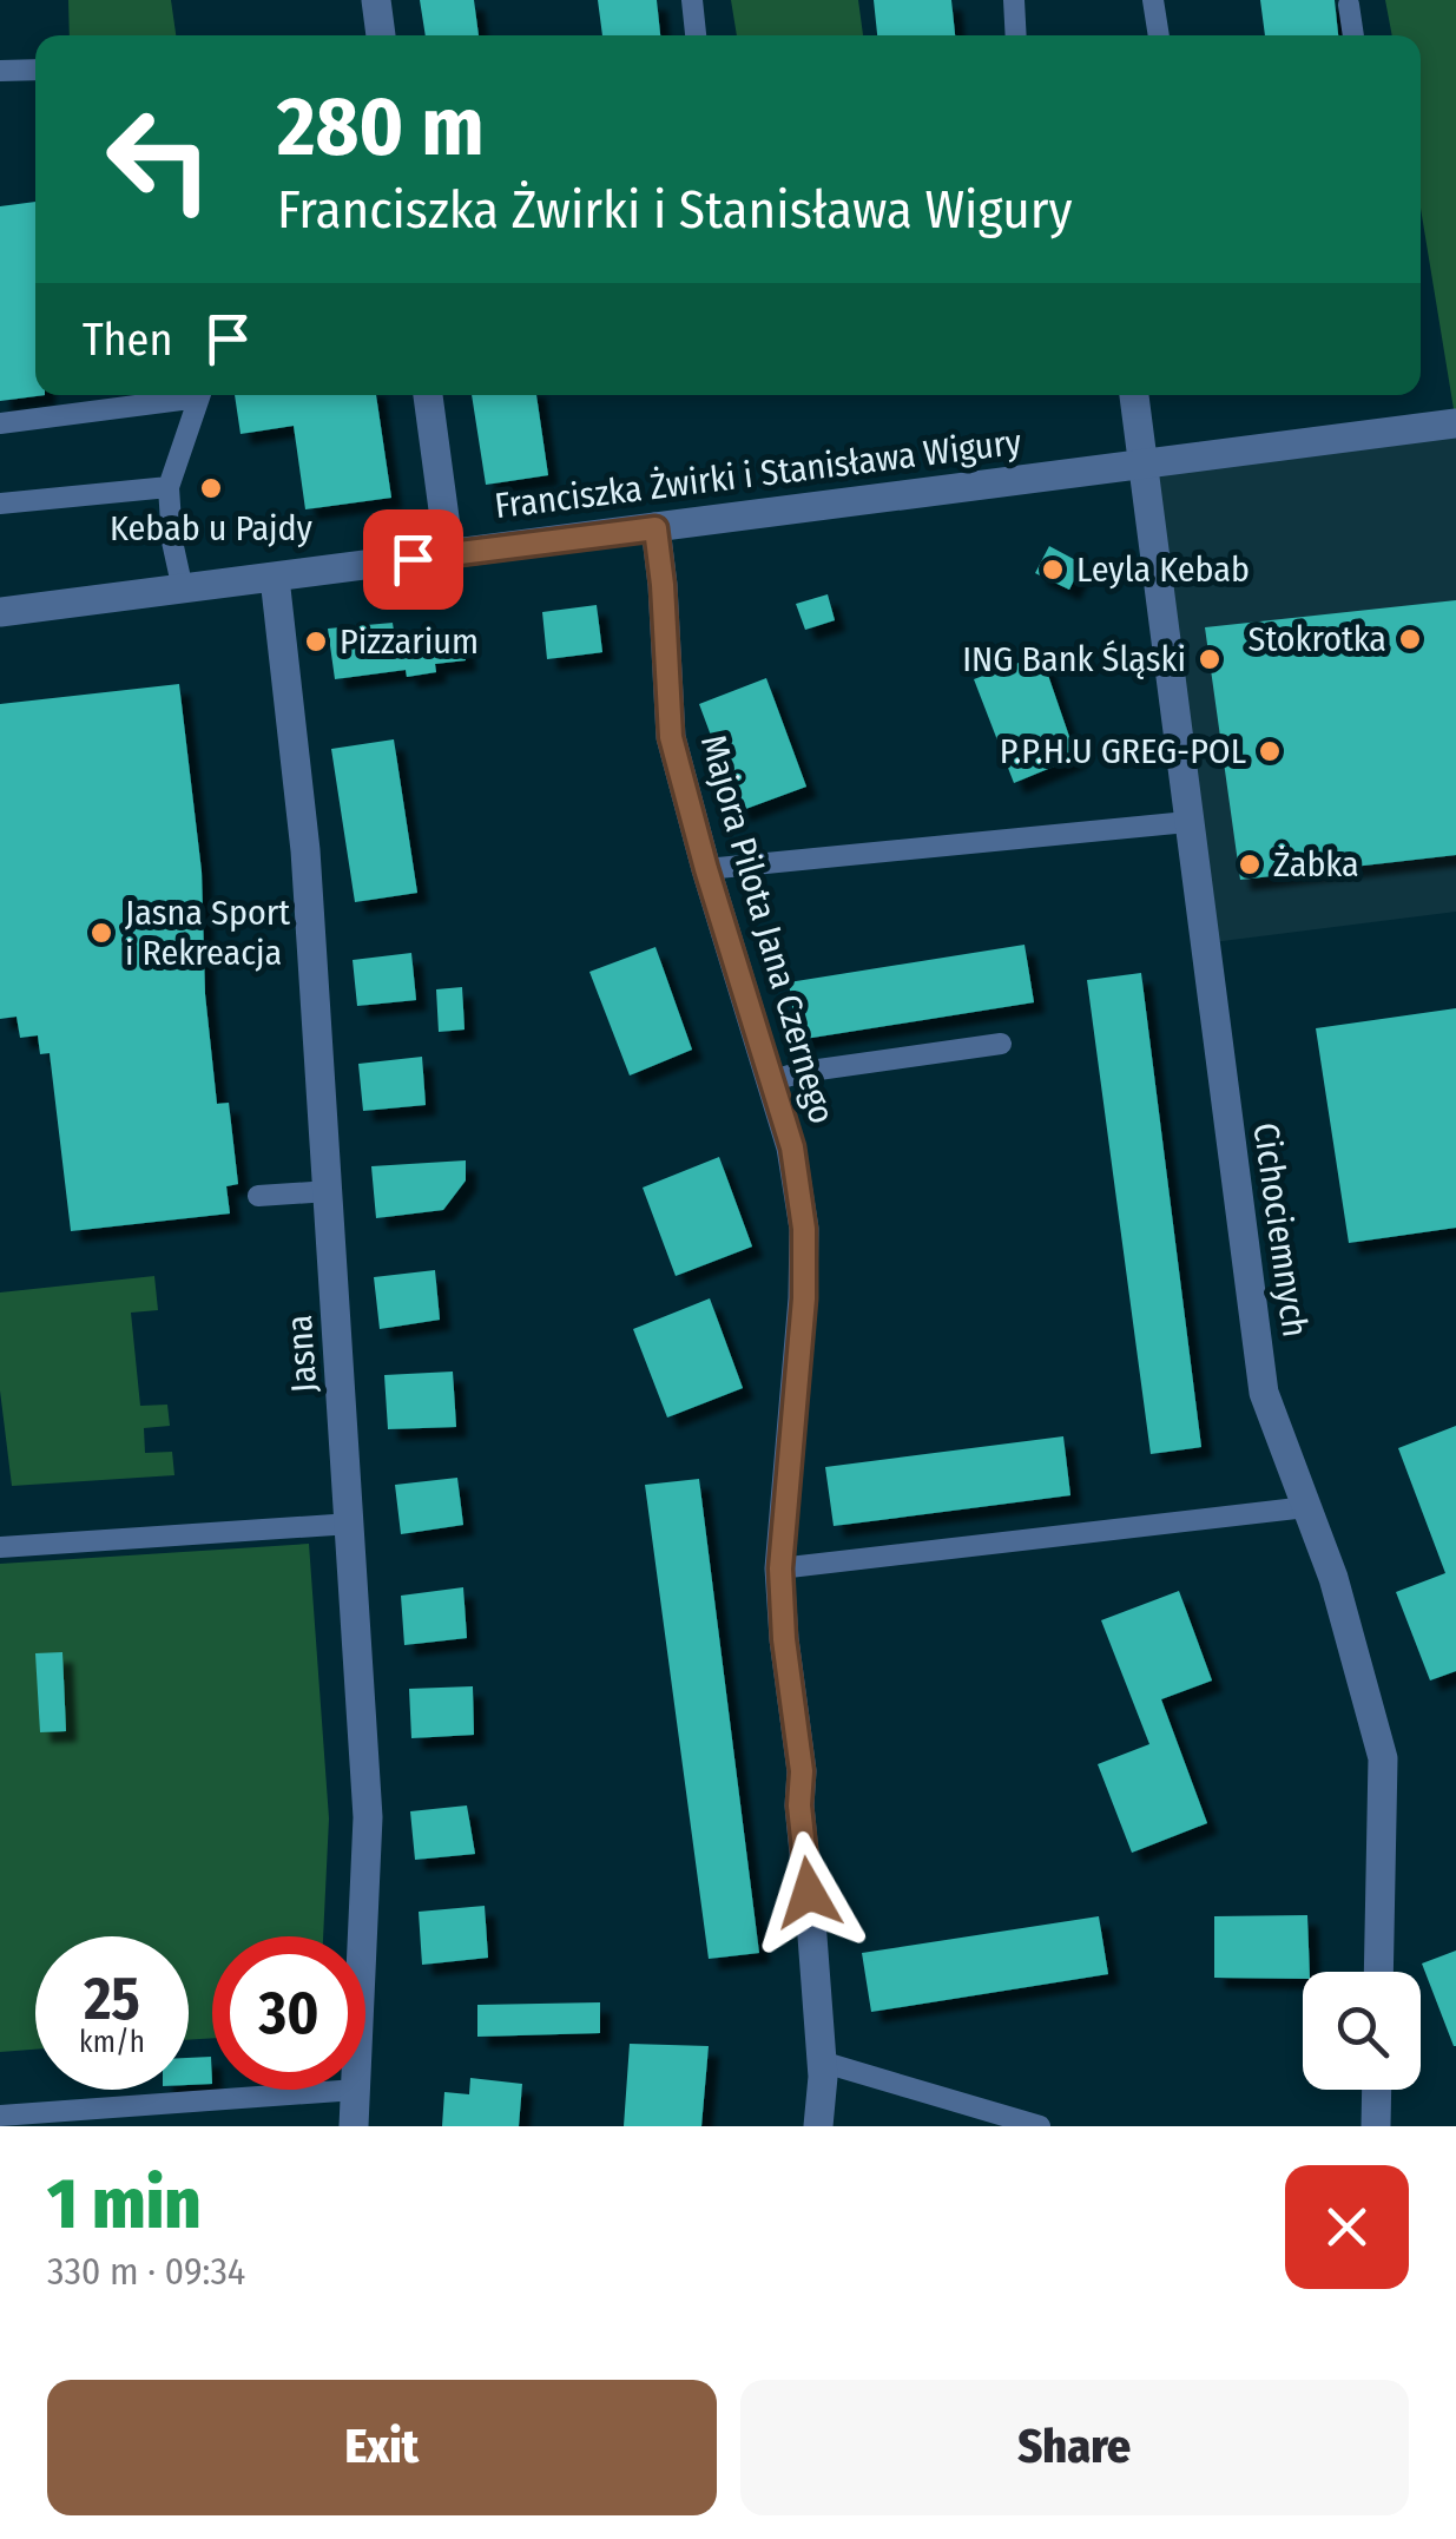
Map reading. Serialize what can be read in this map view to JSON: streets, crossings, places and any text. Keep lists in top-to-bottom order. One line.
{"streets":{"street":["Franciszka Żwirki i Stanisława Wigury","Majora Pilota Jana Czernego","Cichociemnych","Jasna"]},"crossings":[["Franciszka Żwirki i Stanisława Wigury","Majora Pilota Jana Czernego"],["Franciszka Żwirki i Stanisława Wigury","Cichociemnych"],["Franciszka Żwirki i Stanisława Wigury","Jasna"]],"places":["Kebab u Pajdy","Leyla Kebab","Stokrotka","Pizzarium","ING Bank Śląski","P.P.H.U GREG-POL","Żabka","Jasna Sport i Rekreacja"],"page":{"turn":["280 m","Franciszka Żwirki i Stanisława Wigury"],"then":"Then","speed":"25 km/h","limit":"30","heading":["1 min","330 m · 09:34"],"buttons":["Exit","Share"]}}
